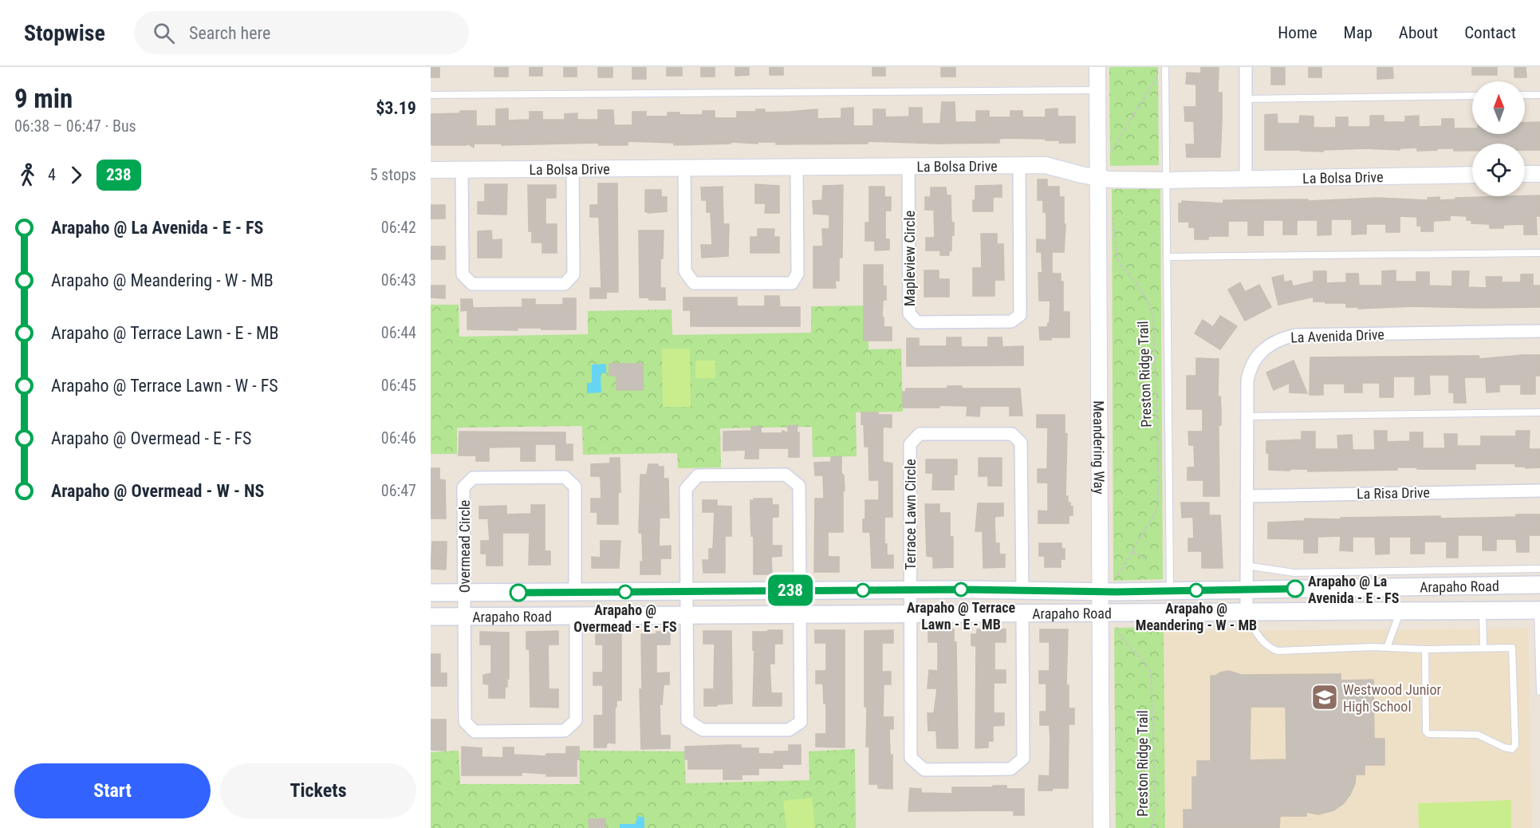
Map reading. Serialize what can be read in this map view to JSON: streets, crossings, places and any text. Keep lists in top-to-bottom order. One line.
{"streets":{"main road":["Arapaho Road"],"street":["La Bolsa Drive","Mapleview Circle","La Avenida Drive","Meandering Way","La Risa Drive","Terrace Lawn Circle","Overmead Circle"],"path":["Preston Ridge Trail"]},"crossings":[["La Bolsa Drive","Mapleview Circle"],["La Bolsa Drive","Meandering Way"],["La Avenida Drive","La Risa Drive"],["La Avenida Drive","Arapaho Road"],["Meandering Way","Arapaho Road"],["Terrace Lawn Circle","Arapaho Road"],["Overmead Circle","Arapaho Road"]],"places":{"other":["Arapaho @ La Avenida - E - FS","Arapaho @ Terrace Lawn - E - MB","Arapaho @ Meandering - W - MB","Arapaho @ Overmead - E - FS"],"school or university":["Westwood Junior High School"]},"lines":["bus line 238"],"north":"top","page":{"header":"Stopwise","search":"Search here","nav":["Home","Map","About","Contact"],"heading":["9 min","06:38 – 06:47 · Bus","$3.19"],"on_map":"238","legs":["4","238","5 stops"],"list":[{"name":"Arapaho @ La Avenida - E - FS","value":"06:42"},{"name":"Arapaho @ Meandering - W - MB","value":"06:43"},{"name":"Arapaho @ Terrace Lawn - E - MB","value":"06:44"},{"name":"Arapaho @ Terrace Lawn - W - FS","value":"06:45"},{"name":"Arapaho @ Overmead - E - FS","value":"06:46"},{"name":"Arapaho @ Overmead - W - NS","value":"06:47"}],"buttons":["Start","Tickets"]}}
